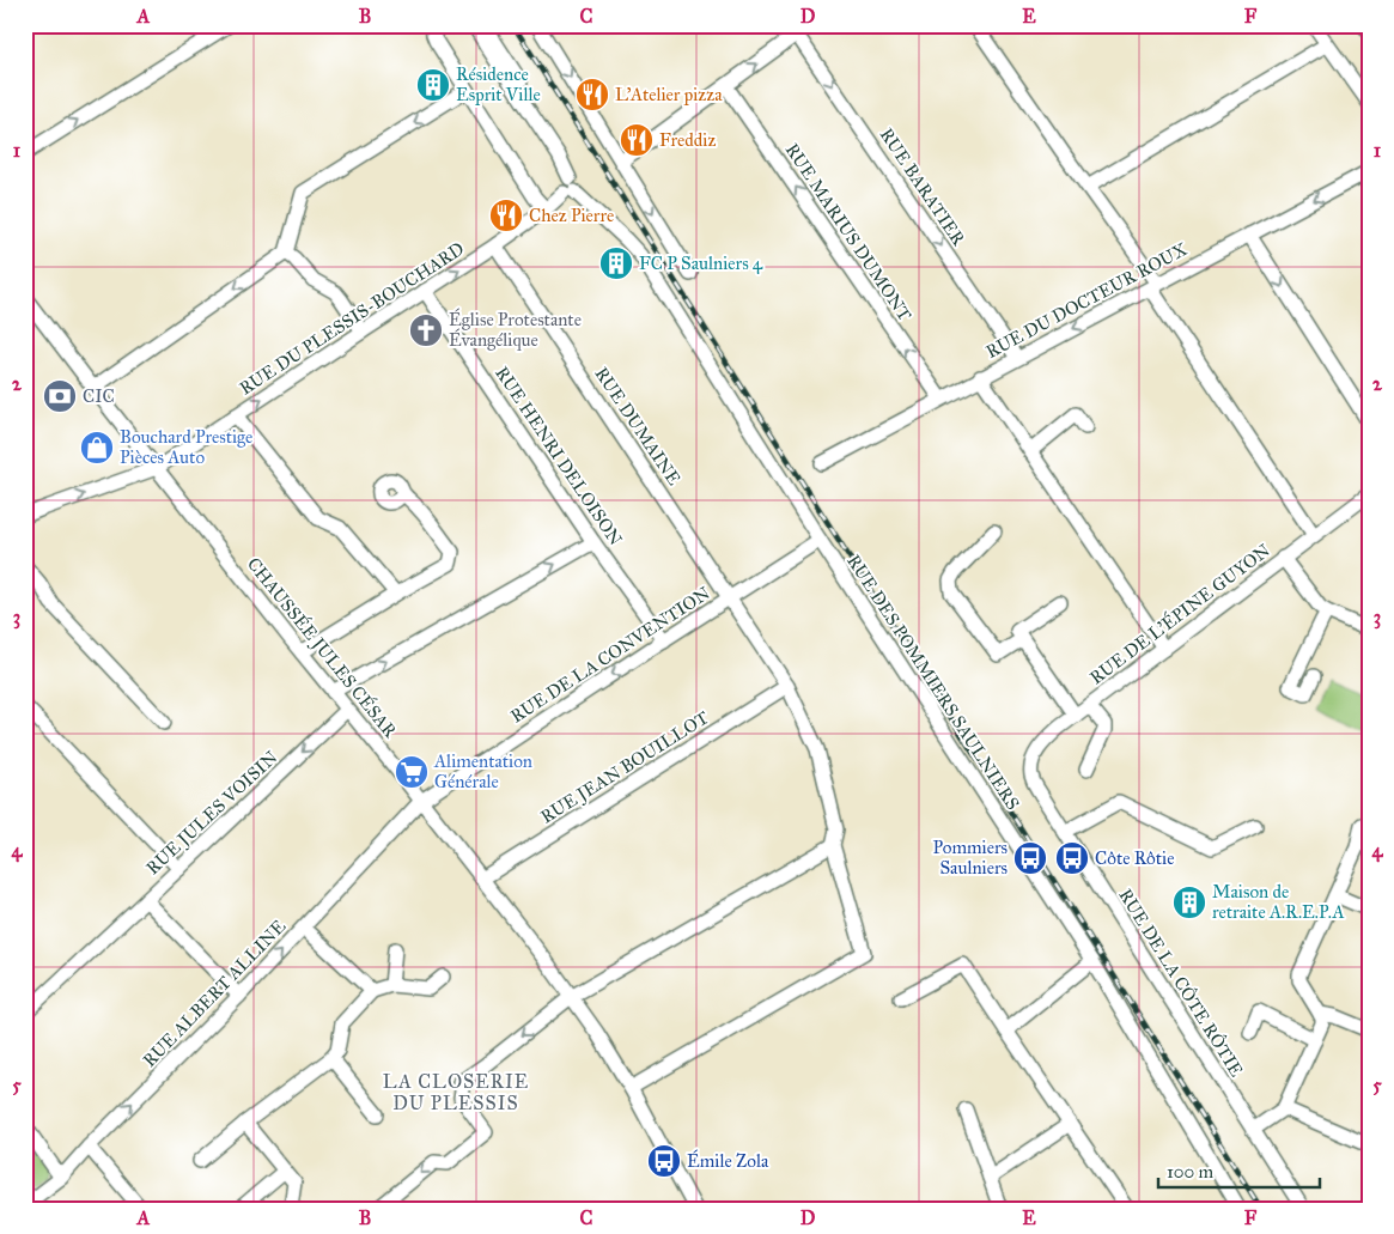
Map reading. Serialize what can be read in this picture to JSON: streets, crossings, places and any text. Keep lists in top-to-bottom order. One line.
{"streets":{"street":["RUE BARATIER","RUE MARIUS DUMONT","RUE DU DOCTEUR ROUX","RUE DU PLESSIS-BOUCHARD","RUE DUMAINE","RUE HENRI DELOISON","RUE DE L'ÉPINE GUYON","CHAUSSÉE JULES CÉSAR","RUE DE LA CONVENTION","RUE DES POMMIERS SAULNIERS","RUE JEAN BOUILLOT","RUE JULES VOISIN","RUE DE LA CÔTE RÔTIE","RUE ALBERT ALLINE"]},"crossings":[["RUE BARATIER","RUE DU DOCTEUR ROUX"],["RUE MARIUS DUMONT","RUE DU DOCTEUR ROUX"],["RUE DU PLESSIS-BOUCHARD","RUE DUMAINE"],["RUE DU PLESSIS-BOUCHARD","RUE HENRI DELOISON"],["RUE DU PLESSIS-BOUCHARD","CHAUSSÉE JULES CÉSAR"],["RUE DU PLESSIS-BOUCHARD","RUE DES POMMIERS SAULNIERS"],["RUE DUMAINE","CHAUSSÉE JULES CÉSAR"],["RUE DUMAINE","RUE DE LA CONVENTION"],["RUE DUMAINE","RUE JEAN BOUILLOT"],["RUE HENRI DELOISON","RUE DE LA CONVENTION"],["RUE DE L'ÉPINE GUYON","RUE DE LA CÔTE RÔTIE"],["CHAUSSÉE JULES CÉSAR","RUE DE LA CONVENTION"],["CHAUSSÉE JULES CÉSAR","RUE JEAN BOUILLOT"],["CHAUSSÉE JULES CÉSAR","RUE JULES VOISIN"],["CHAUSSÉE JULES CÉSAR","RUE ALBERT ALLINE"],["RUE DE LA CONVENTION","RUE DES POMMIERS SAULNIERS"],["RUE DE LA CONVENTION","RUE ALBERT ALLINE"],["RUE JULES VOISIN","RUE ALBERT ALLINE"]],"one_way":["RUE BARATIER","RUE MARIUS DUMONT","RUE DU DOCTEUR ROUX","RUE DE LA CONVENTION","RUE JULES VOISIN"],"districts":["LA CLOSERIE DU PLESSIS"],"places":{"building":["Résidence Esprit Ville","FC P Saulniers 4","Maison de retraite A.R.E.P.A"],"restaurant":["L'Atelier pizza","Freddiz","Chez Pierre"],"church":["Église Protestante Évangélique"],"bank":["CIC"],"shop":["Bouchard Prestige Pièces Auto"],"supermarket":["Alimentation Générale"],"bus stop":["Pommiers Saulniers","Côte Rôtie","Émile Zola"]},"scale_bar":"100 m","grid":{"columns":["A","B","C","D","E","F"],"rows":["1","2","3","4","5"]}}
